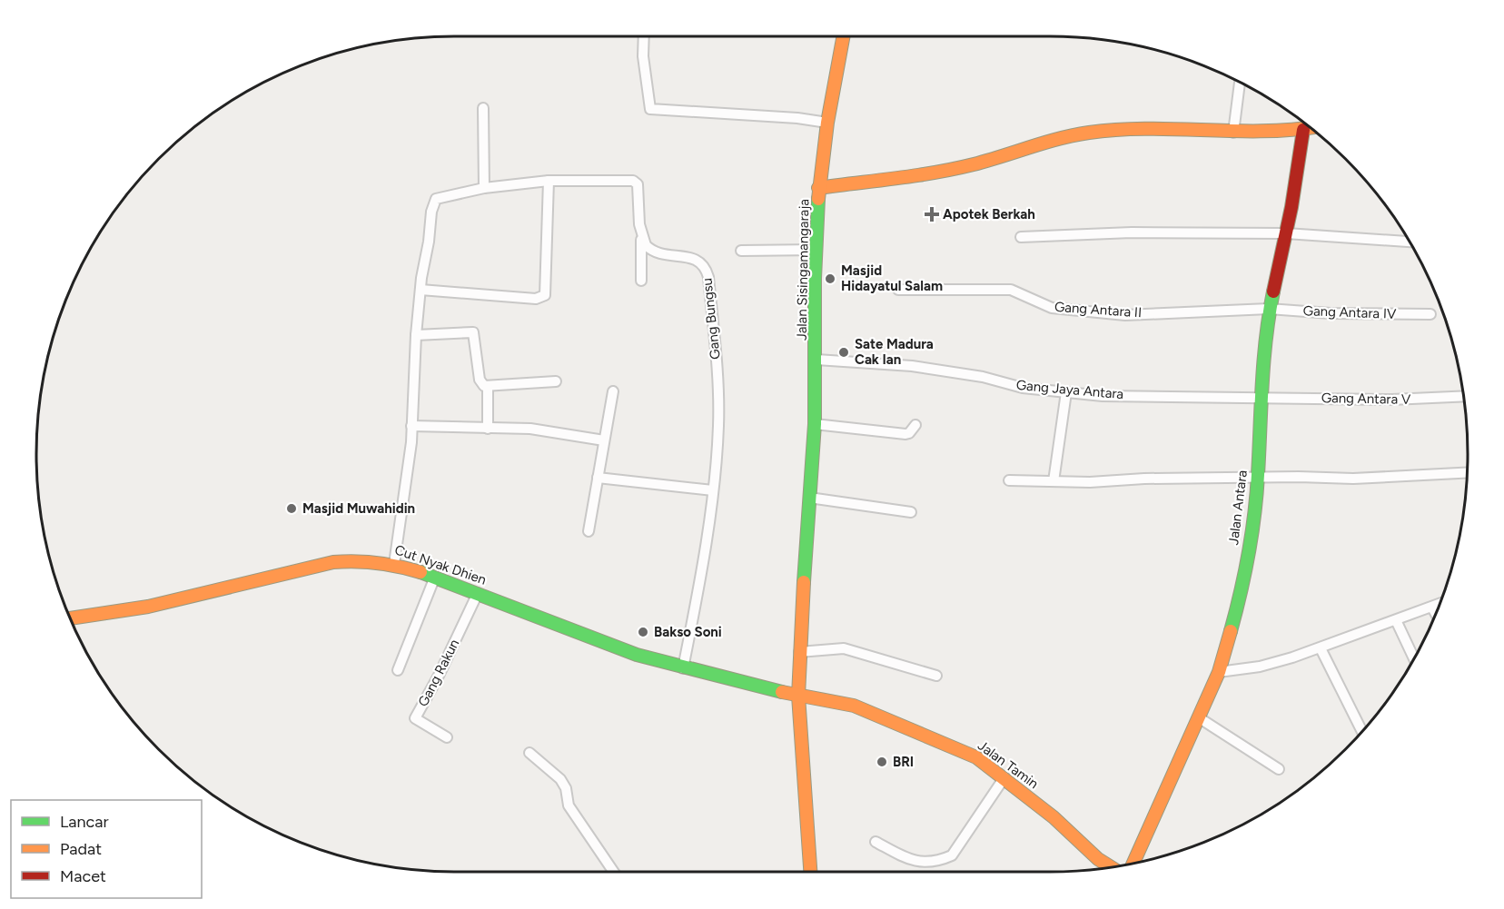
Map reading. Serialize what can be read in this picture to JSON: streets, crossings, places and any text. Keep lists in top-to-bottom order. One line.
{"streets":{"main road":["Jalan Sisingamangaraja","Jalan Antara","Cut Nyak Dhien","Jalan Tamin"],"street":["Gang Antara II","Gang Antara IV","Gang Bungsu","Gang Jaya Antara","Gang Antara V","Gang Rakun"]},"crossings":[["Jalan Sisingamangaraja","Gang Jaya Antara"],["Jalan Sisingamangaraja","Jalan Antara"],["Jalan Sisingamangaraja","Cut Nyak Dhien"],["Jalan Sisingamangaraja","Jalan Tamin"],["Gang Antara II","Gang Antara IV"],["Gang Antara II","Jalan Antara"],["Gang Antara IV","Jalan Antara"],["Gang Bungsu","Cut Nyak Dhien"],["Gang Jaya Antara","Gang Antara V"],["Gang Jaya Antara","Jalan Antara"],["Gang Antara V","Jalan Antara"],["Cut Nyak Dhien","Gang Rakun"],["Cut Nyak Dhien","Jalan Tamin"]],"places":{"health":["Apotek Berkah"],"other":["Masjid Hidayatul Salam","Sate Madura Cak Ian","Masjid Muwahidin","Bakso Soni","BRI"]},"legend":["Lancar","Padat","Macet"]}
